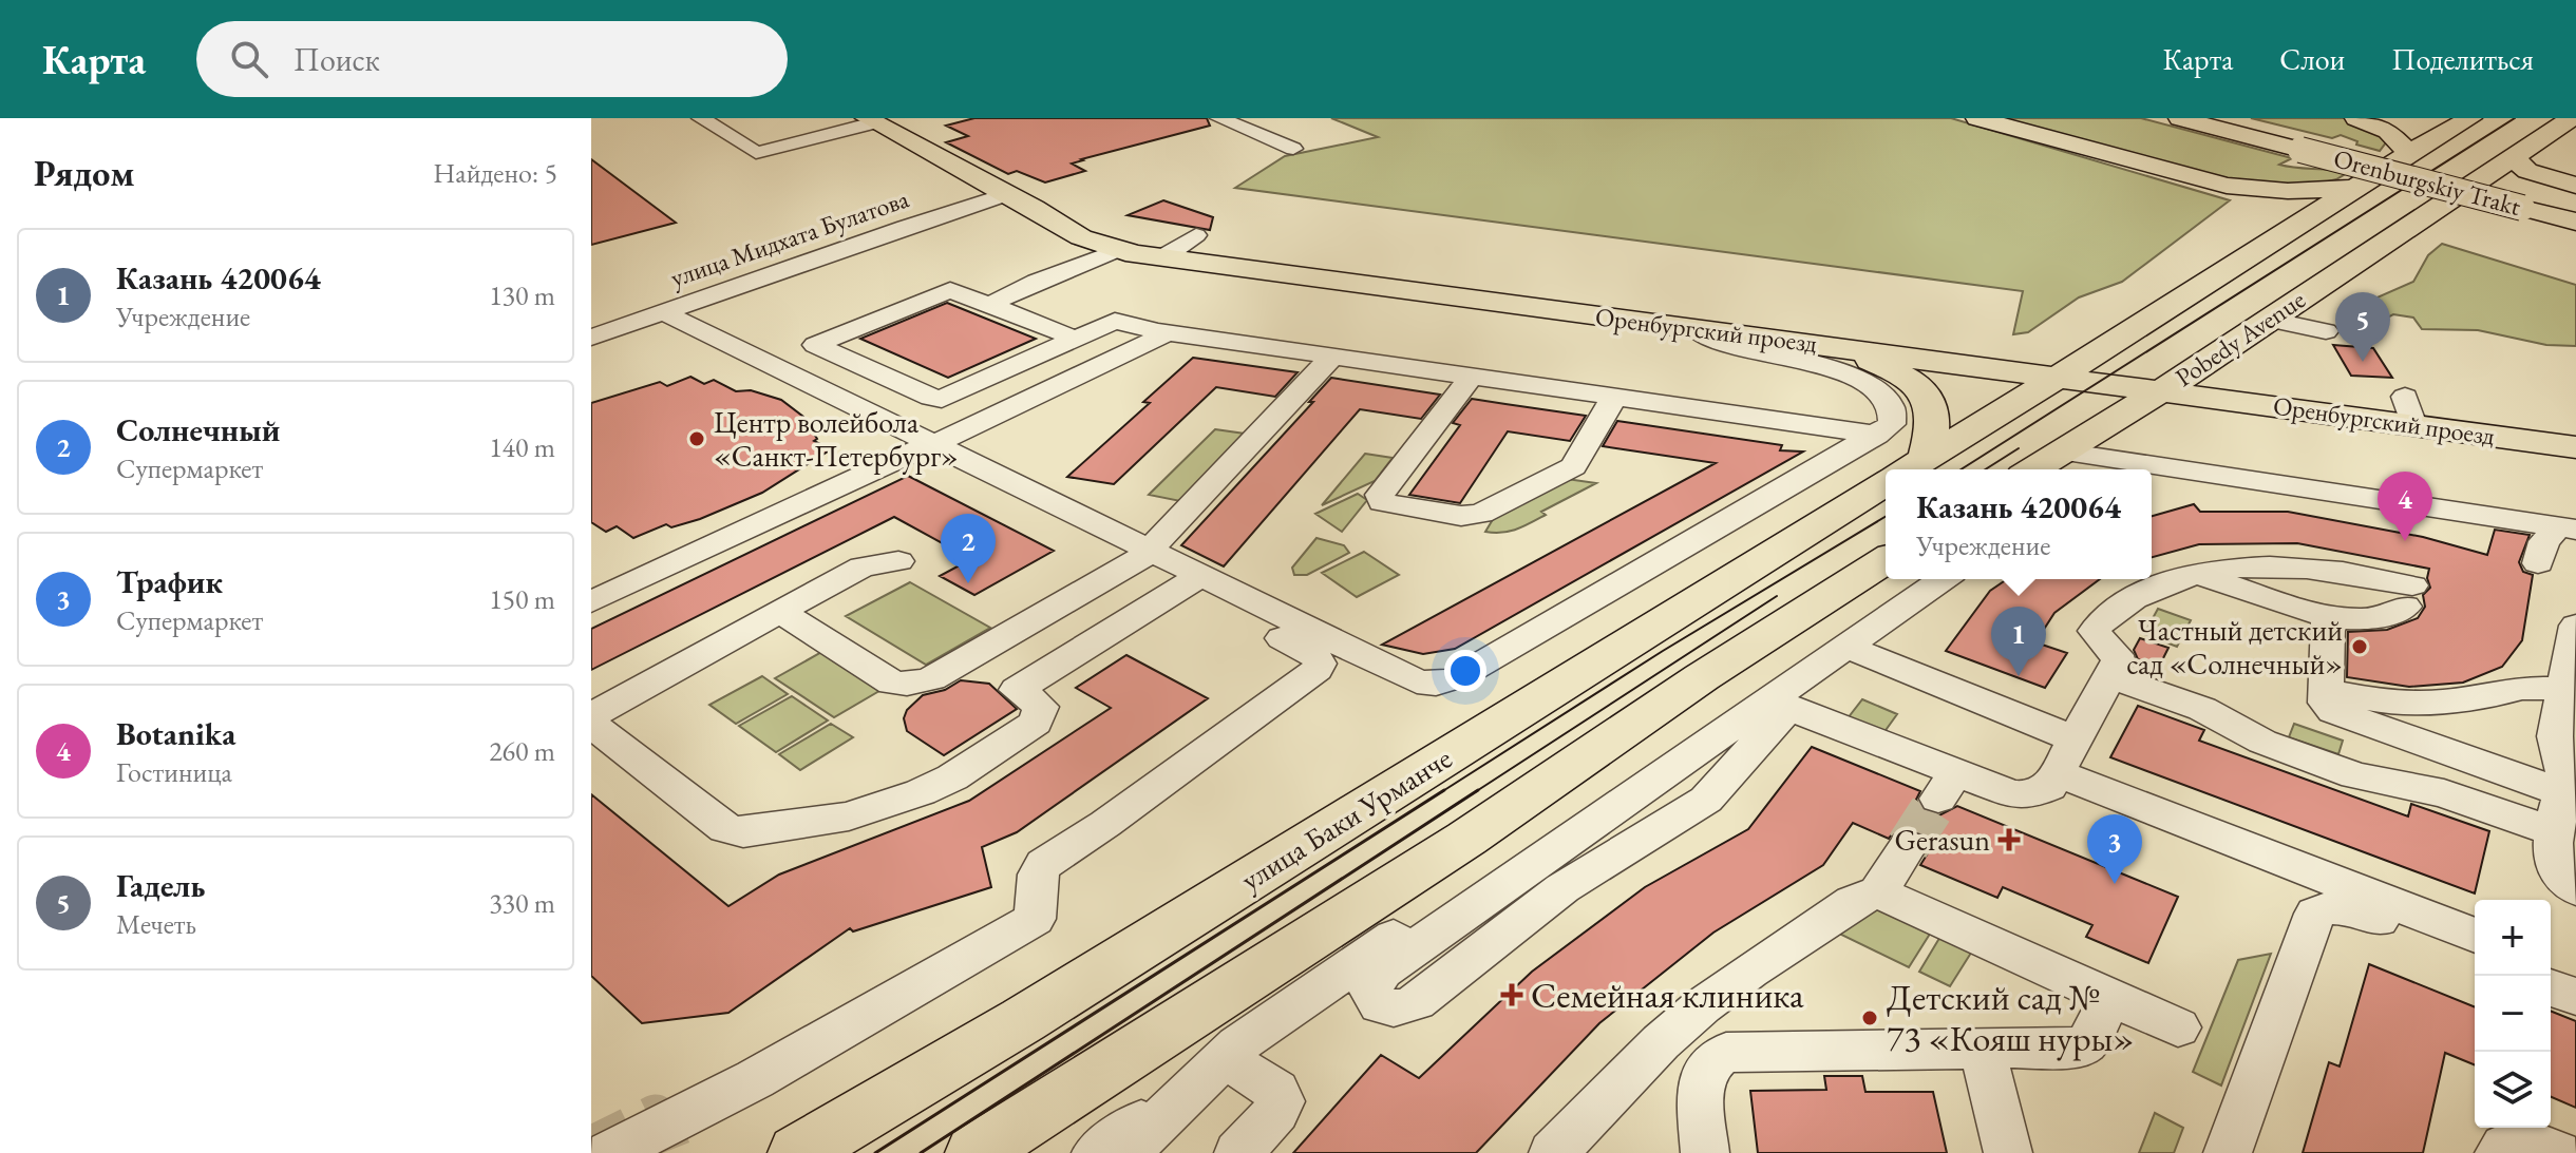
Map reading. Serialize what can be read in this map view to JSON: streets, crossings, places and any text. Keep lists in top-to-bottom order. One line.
{"streets":{"main road":["Orenburgskiy Trakt","Оренбургский проезд","Pobedy Avenue","улица Баки Урманче"],"street":["улица Мидхата Булатова"]},"crossings":[["улица Мидхата Булатова","Оренбургский проезд"],["Оренбургский проезд","Pobedy Avenue"],["Оренбургский проезд","улица Баки Урманче"]],"places":{"other":["Центр волейбола «Санкт-Петербург»","Частный детский сад «Солнечный»","Детский сад № 73 «Кояш нуры»"],"health":["Gerasun","Семейная клиника"]},"page":{"header":"Карта","search":"Поиск","nav":["Карта","Слои","Поделиться"],"heading":["Рядом","Найдено: 5"],"list":[{"mark":"1","name":"Казань 420064","note":"Учреждение","value":"130 m"},{"mark":"2","name":"Солнечный","note":"Супермаркет","value":"140 m"},{"mark":"3","name":"Трафик","note":"Супермаркет","value":"150 m"},{"mark":"4","name":"Botanika","note":"Гостиница","value":"260 m"},{"mark":"5","name":"Гадель","note":"Мечеть","value":"330 m"}],"pins":["5","4","2","1","3"],"popup":["Казань 420064","Учреждение"],"map_buttons":["+","−"]}}
